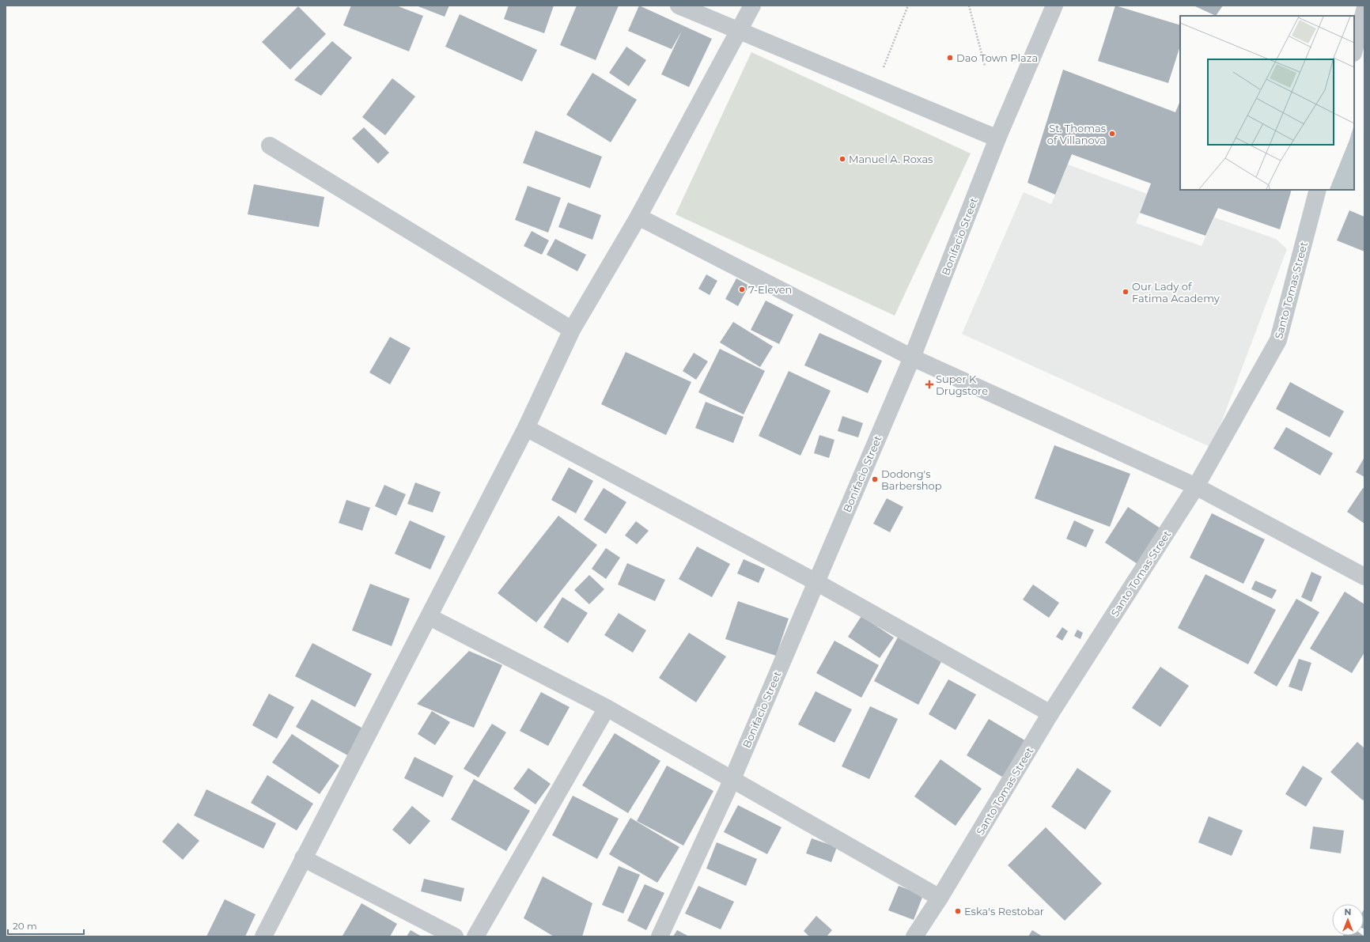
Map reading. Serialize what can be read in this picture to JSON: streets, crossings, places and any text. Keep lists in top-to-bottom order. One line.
{"streets":{"street":["Bonifacio Street","Santo Tomas Street"]},"places":{"other":["Dao Town Plaza","St. Thomas of Villanova","Manuel A. Roxas","7-Eleven","Our Lady of Fatima Academy","Dodong's Barbershop","Eska's Restobar"],"health":["Super K Drugstore"]},"scale_bar":"20 m","north":"top"}
